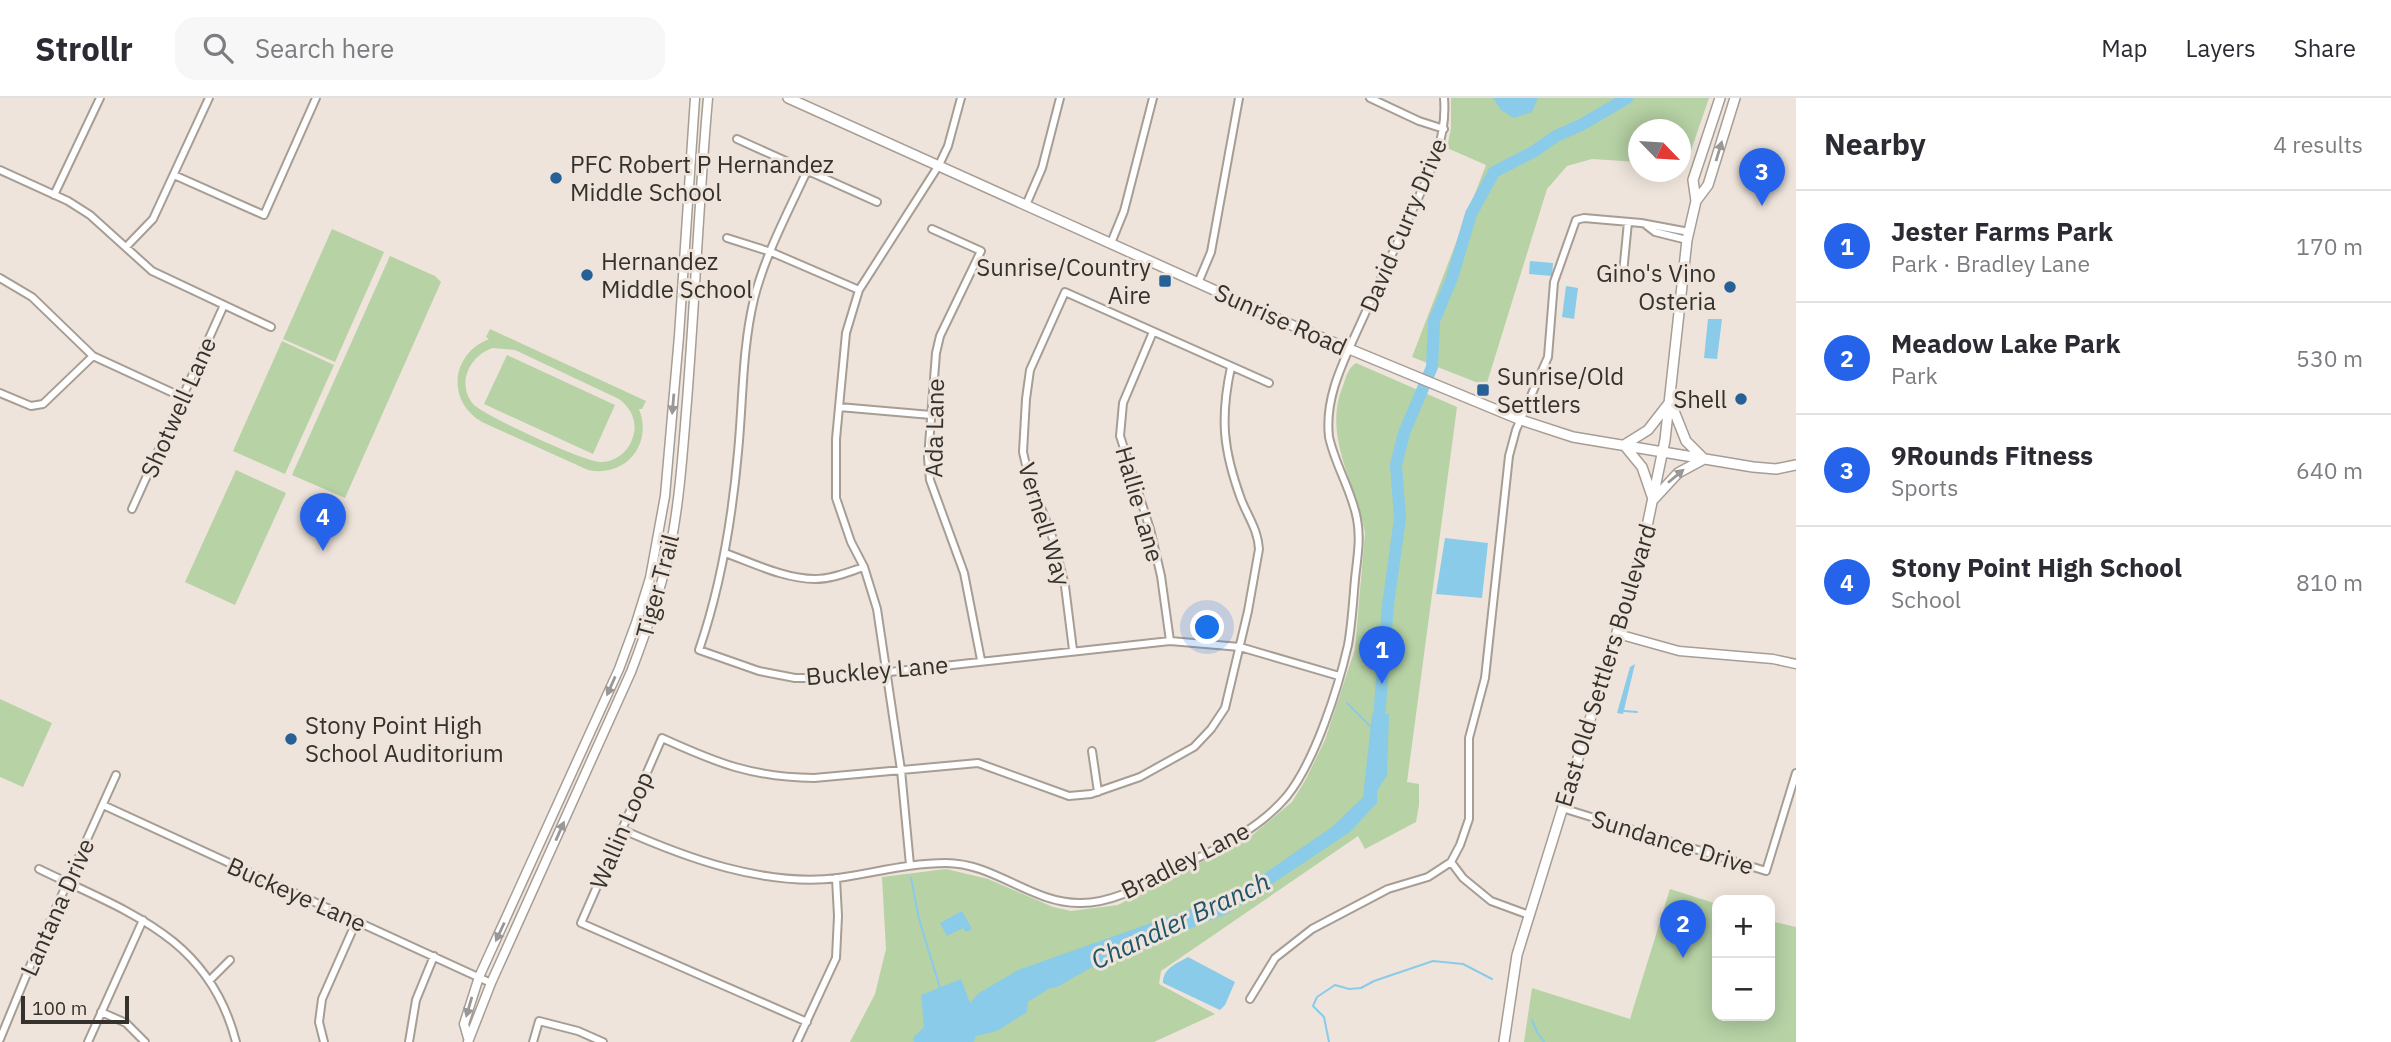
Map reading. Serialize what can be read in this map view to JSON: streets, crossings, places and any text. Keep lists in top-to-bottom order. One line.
{"streets":{"main road":["Sunrise Road","East Old Settlers Boulevard"],"street":["David Curry Drive","Shotwell Lane","Ada Lane","Hallie Lane","Vernell Way","Tiger Trail","Buckley Lane","Wallin Loop","Sundance Drive","Bradley Lane","Buckeye Lane","Lantana Drive"]},"crossings":[["David Curry Drive","Sunrise Road"],["David Curry Drive","Bradley Lane"],["Sunrise Road","East Old Settlers Boulevard"],["Sunrise Road","Bradley Lane"],["Ada Lane","Buckley Lane"],["Hallie Lane","Vernell Way"],["Hallie Lane","Buckley Lane"],["Vernell Way","Buckley Lane"],["Tiger Trail","Buckeye Lane"],["East Old Settlers Boulevard","Sundance Drive"],["Buckley Lane","Bradley Lane"],["Wallin Loop","Bradley Lane"],["Buckeye Lane","Lantana Drive"]],"water":["Chandler Branch"],"places":{"other":["PFC Robert P Hernandez Middle School","Hernandez Middle School","Gino's Vino Osteria","Shell","Stony Point High School Auditorium"],"transit":["Sunrise/Country Aire","Sunrise/Old Settlers"]},"scale_bar":"100 m","north":"bottom right","page":{"header":"Strollr","search":"Search here","nav":["Map","Layers","Share"],"heading":["Nearby","4 results"],"pins":["3","4","1","2"],"list":[{"mark":"1","name":"Jester Farms Park","note":"Park · Bradley Lane","value":"170 m"},{"mark":"2","name":"Meadow Lake Park","note":"Park","value":"530 m"},{"mark":"3","name":"9Rounds Fitness","note":"Sports","value":"640 m"},{"mark":"4","name":"Stony Point High School","note":"School","value":"810 m"}],"map_buttons":["+","−"],"scale":"100 m"}}
